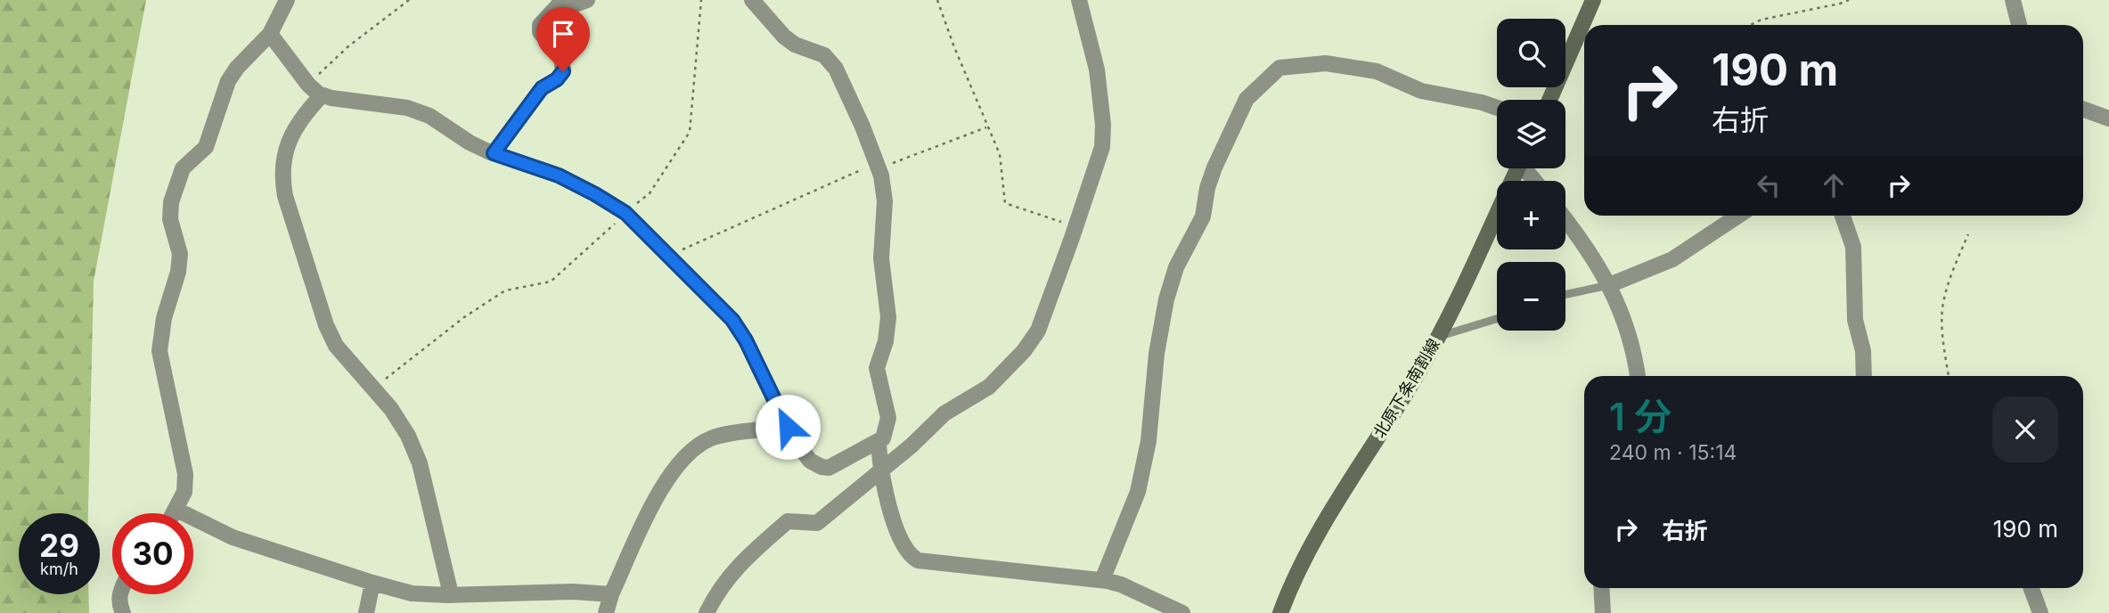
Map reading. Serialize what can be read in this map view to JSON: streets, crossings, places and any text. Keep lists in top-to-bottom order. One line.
{"streets":{"main road":["北原下条南割線"]},"page":{"map_buttons":["+","−"],"turn":["190 m","右折"],"heading":["1 分","240 m · 15:14"],"list":[{"name":"右折","value":"190 m"}],"speed":"29 km/h","limit":"30"}}
